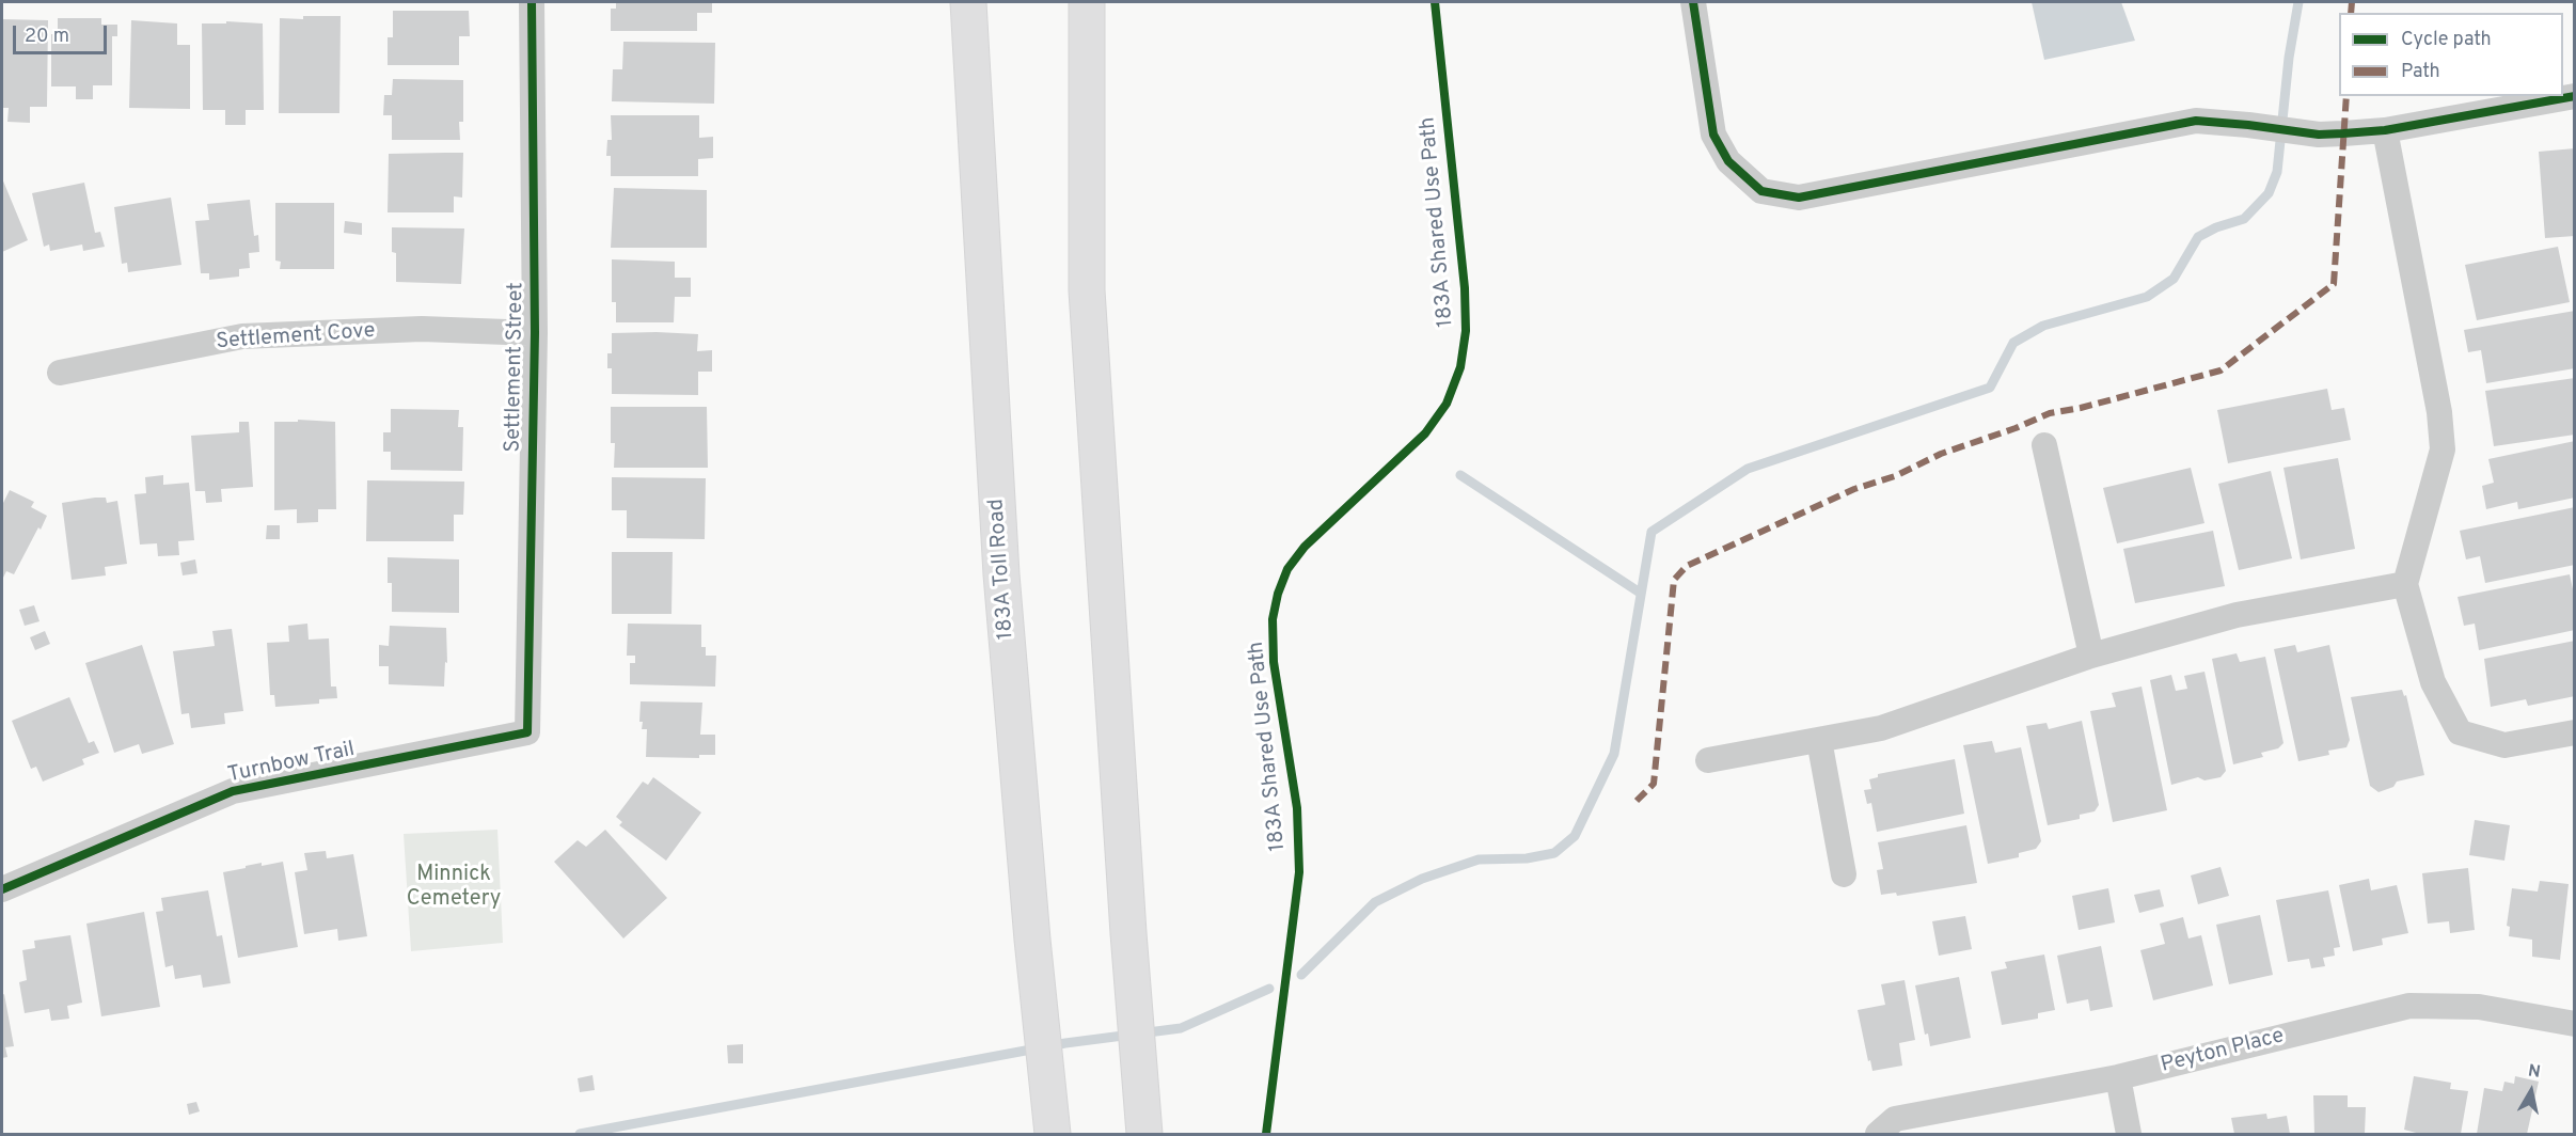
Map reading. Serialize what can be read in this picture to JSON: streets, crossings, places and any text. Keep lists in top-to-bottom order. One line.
{"streets":{"highway":["183A Toll Road"],"street":["Settlement Cove","Settlement Street","Turnbow Trail","Peyton Place"],"cycle path":["183A Shared Use Path"]},"crossings":[["Settlement Cove","Settlement Street"],["Settlement Street","Turnbow Trail"]],"parks":["Minnick Cemetery"],"legend":["Cycle path","Path"],"scale_bar":"20 m","north":"top"}
